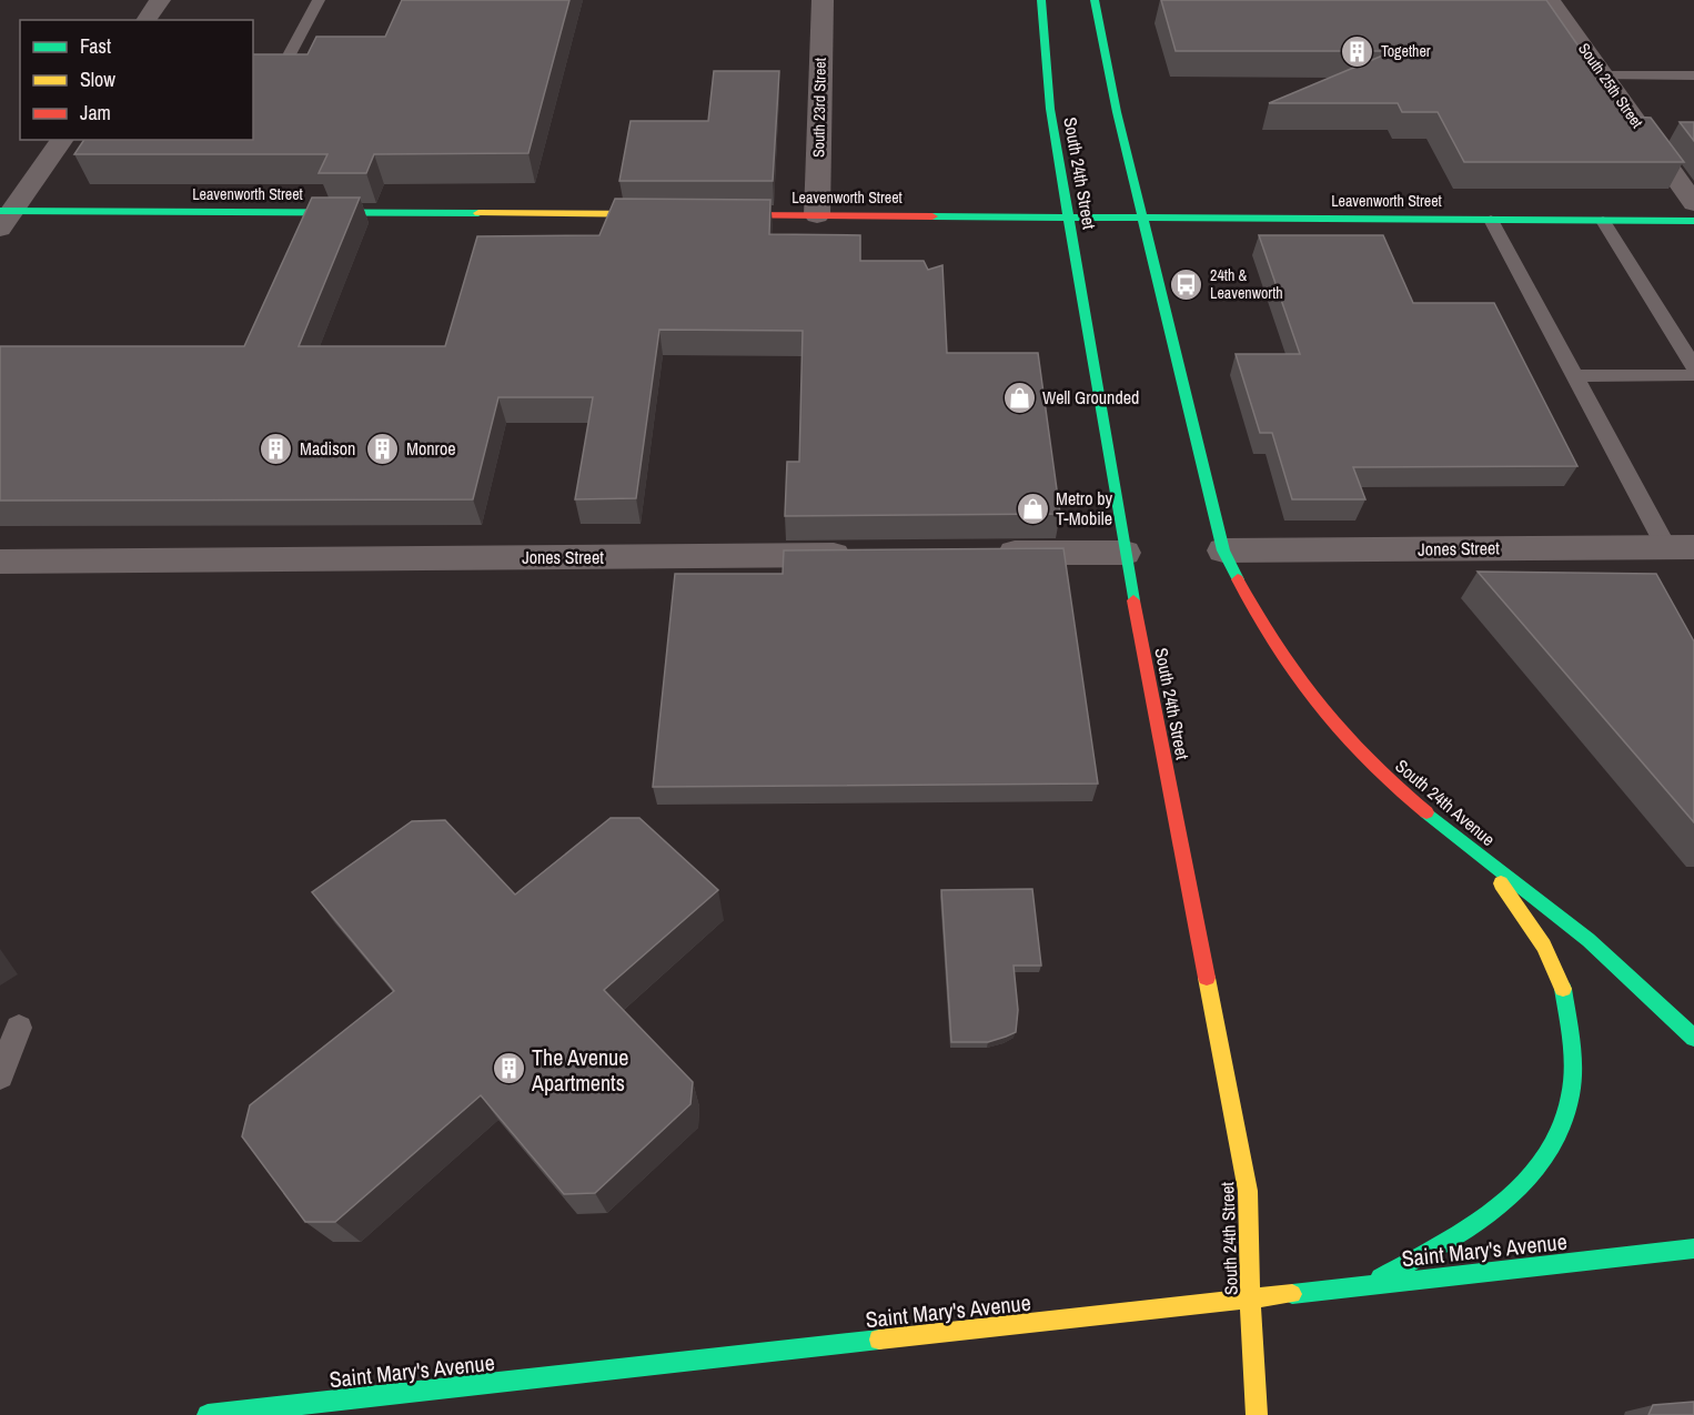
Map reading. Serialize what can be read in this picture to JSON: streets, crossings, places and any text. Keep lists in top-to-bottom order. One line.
{"streets":{"main road":["South 24th Street","Leavenworth Street","South 24th Avenue","Saint Mary's Avenue"],"street":["South 25th Street","South 23rd Street","Jones Street"]},"crossings":[["South 23rd Street","Leavenworth Street"],["South 24th Street","Leavenworth Street"],["South 24th Street","Saint Mary's Avenue"],["Jones Street","South 24th Avenue"]],"places":{"building":["Together","Madison","Monroe","The Avenue Apartments"],"bus stop":["24th & Leavenworth"],"shop":["Well Grounded","Metro by T-Mobile"]},"legend":["Fast","Slow","Jam"]}
